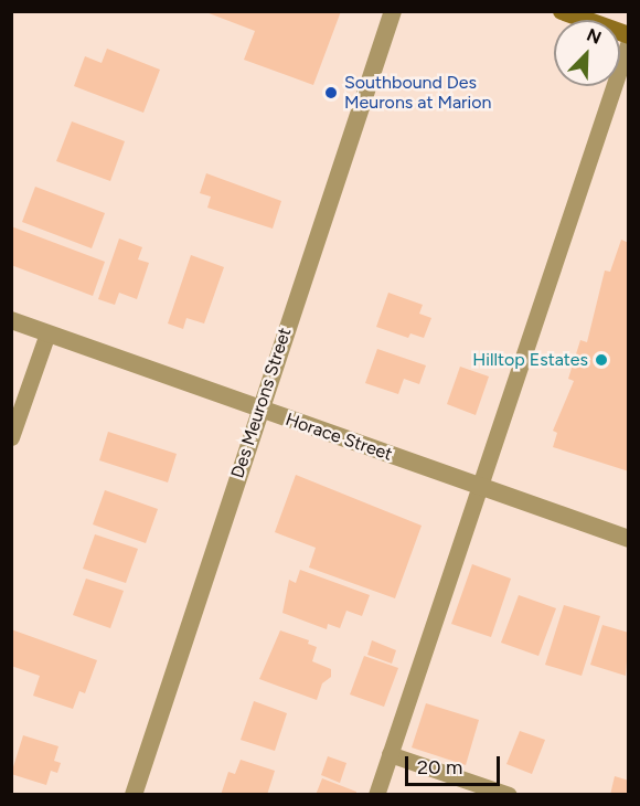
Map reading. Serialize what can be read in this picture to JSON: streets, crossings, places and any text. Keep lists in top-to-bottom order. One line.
{"streets":{"street":["Des Meurons Street","Horace Street"]},"crossings":[["Des Meurons Street","Horace Street"]],"places":["Southbound Des Meurons at Marion","Hilltop Estates"],"scale_bar":"20 m","north":"top right"}
